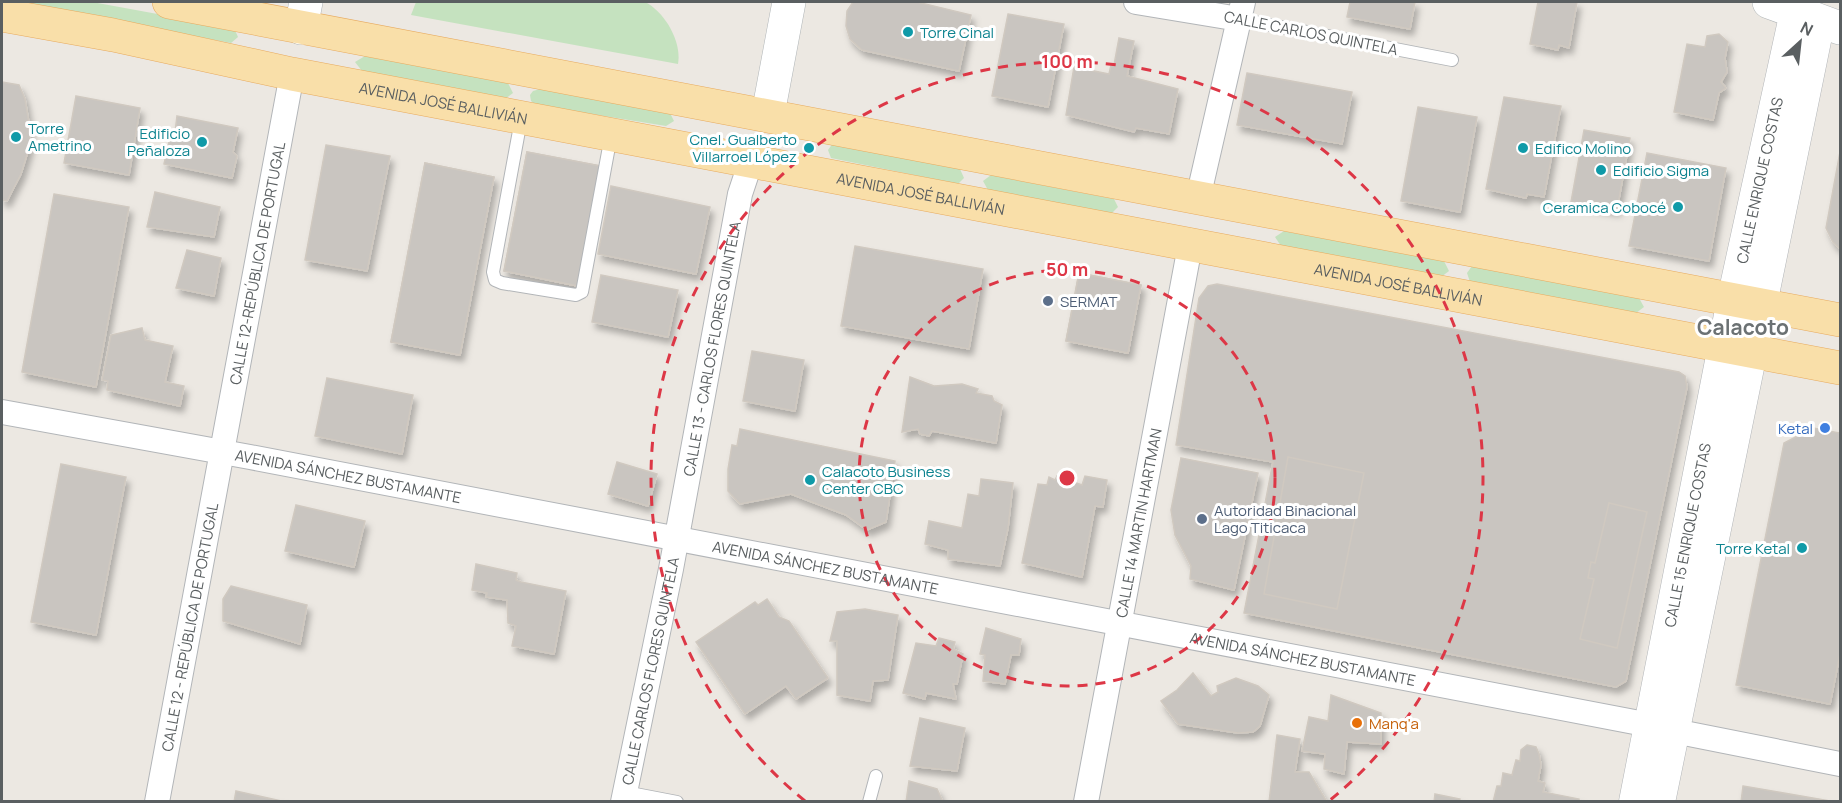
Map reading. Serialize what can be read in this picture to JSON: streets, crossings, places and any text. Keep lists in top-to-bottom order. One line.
{"streets":{"main road":["AVENIDA JOSÉ BALLIVIÁN"],"street":["CALLE CARLOS QUINTELA","CALLE ENRIQUE COSTAS","CALLE 12-REPÚBLICA DE PORTUGAL","CALLE 13 - CARLOS FLORES QUINTELA","AVENIDA SÁNCHEZ BUSTAMANTE","CALLE 14 MARTIN HARTMAN","CALLE 15 ENRIQUE COSTAS","CALLE 12 - REPÚBLICA DE PORTUGAL","CALLE CARLOS FLORES QUINTELA"]},"crossings":[["AVENIDA JOSÉ BALLIVIÁN","CALLE ENRIQUE COSTAS"],["AVENIDA JOSÉ BALLIVIÁN","CALLE 12-REPÚBLICA DE PORTUGAL"],["AVENIDA JOSÉ BALLIVIÁN","CALLE 13 - CARLOS FLORES QUINTELA"],["AVENIDA JOSÉ BALLIVIÁN","CALLE 14 MARTIN HARTMAN"],["AVENIDA JOSÉ BALLIVIÁN","CALLE 15 ENRIQUE COSTAS"],["CALLE ENRIQUE COSTAS","CALLE 15 ENRIQUE COSTAS"],["CALLE 12-REPÚBLICA DE PORTUGAL","AVENIDA SÁNCHEZ BUSTAMANTE"],["CALLE 12-REPÚBLICA DE PORTUGAL","CALLE 12 - REPÚBLICA DE PORTUGAL"],["CALLE 13 - CARLOS FLORES QUINTELA","AVENIDA SÁNCHEZ BUSTAMANTE"],["CALLE 13 - CARLOS FLORES QUINTELA","CALLE CARLOS FLORES QUINTELA"],["AVENIDA SÁNCHEZ BUSTAMANTE","CALLE 14 MARTIN HARTMAN"],["AVENIDA SÁNCHEZ BUSTAMANTE","CALLE 15 ENRIQUE COSTAS"],["AVENIDA SÁNCHEZ BUSTAMANTE","CALLE 12 - REPÚBLICA DE PORTUGAL"],["AVENIDA SÁNCHEZ BUSTAMANTE","CALLE CARLOS FLORES QUINTELA"]],"districts":["Calacoto"],"places":["Torre Cinal","Torre Ametrino","Edificio Peñaloza","Cnel. Gualberto Villarroel López","Edifico Molino","Edificio Sigma","Ceramica Cobocé","SERMAT","Ketal","Calacoto Business Center CBC","Autoridad Binacional Lago Titicaca","Torre Ketal","Manq'a"],"north":"top right","rings":["100 m","50 m"]}
